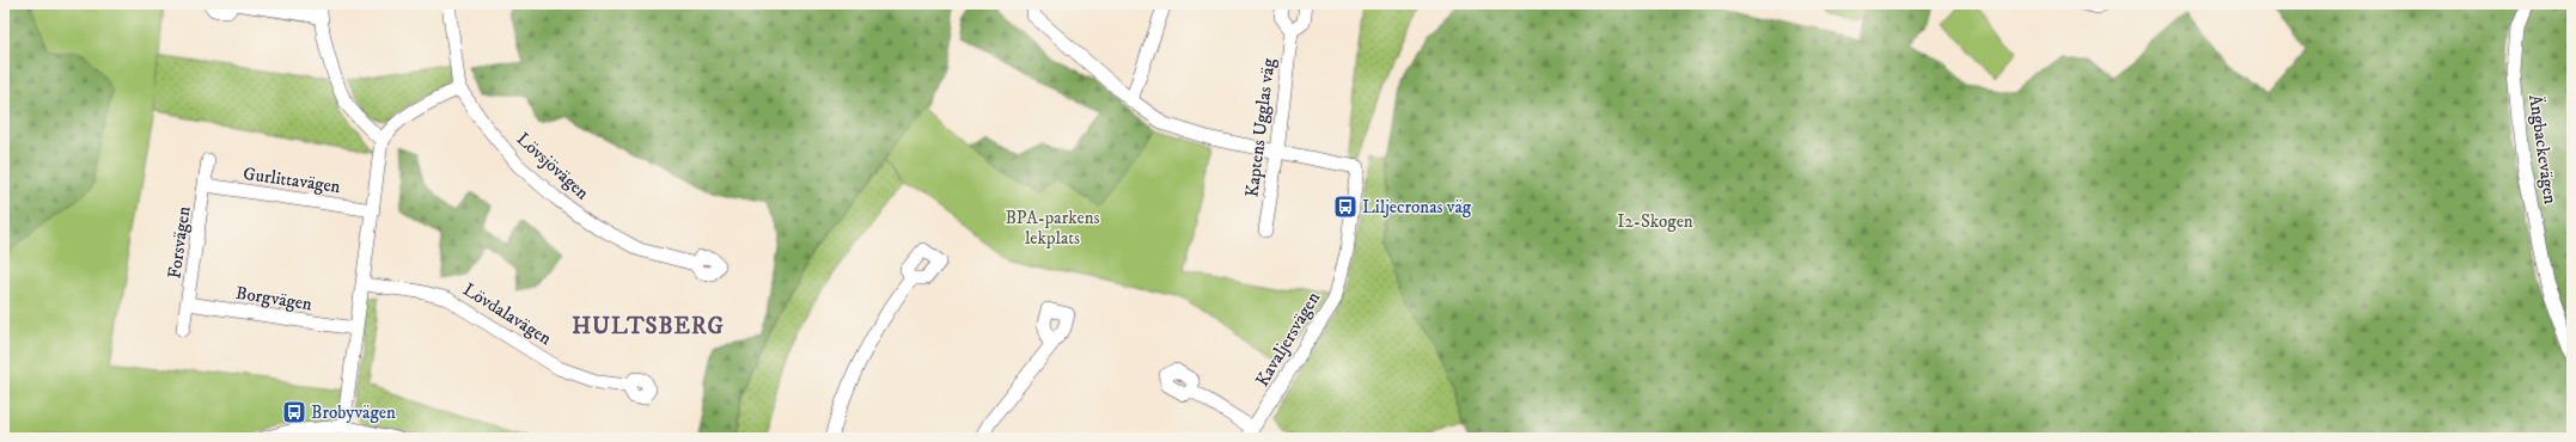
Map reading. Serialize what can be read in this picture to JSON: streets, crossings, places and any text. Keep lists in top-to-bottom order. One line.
{"streets":{"street":["Kaptens Ugglas väg","Ängbackevägen","Lövsjövägen","Gurlittavägen","Forsvägen","Borgvägen","Lövdalavägen","Kavaljersvägen"]},"crossings":[["Kaptens Ugglas väg","Kavaljersvägen"],["Gurlittavägen","Forsvägen"],["Forsvägen","Borgvägen"]],"districts":["HULTSBERG"],"parks":["BPA-parkens lekplats","I2-Skogen"],"places":{"bus stop":["Liljecronas väg","Brobyvägen"]}}
